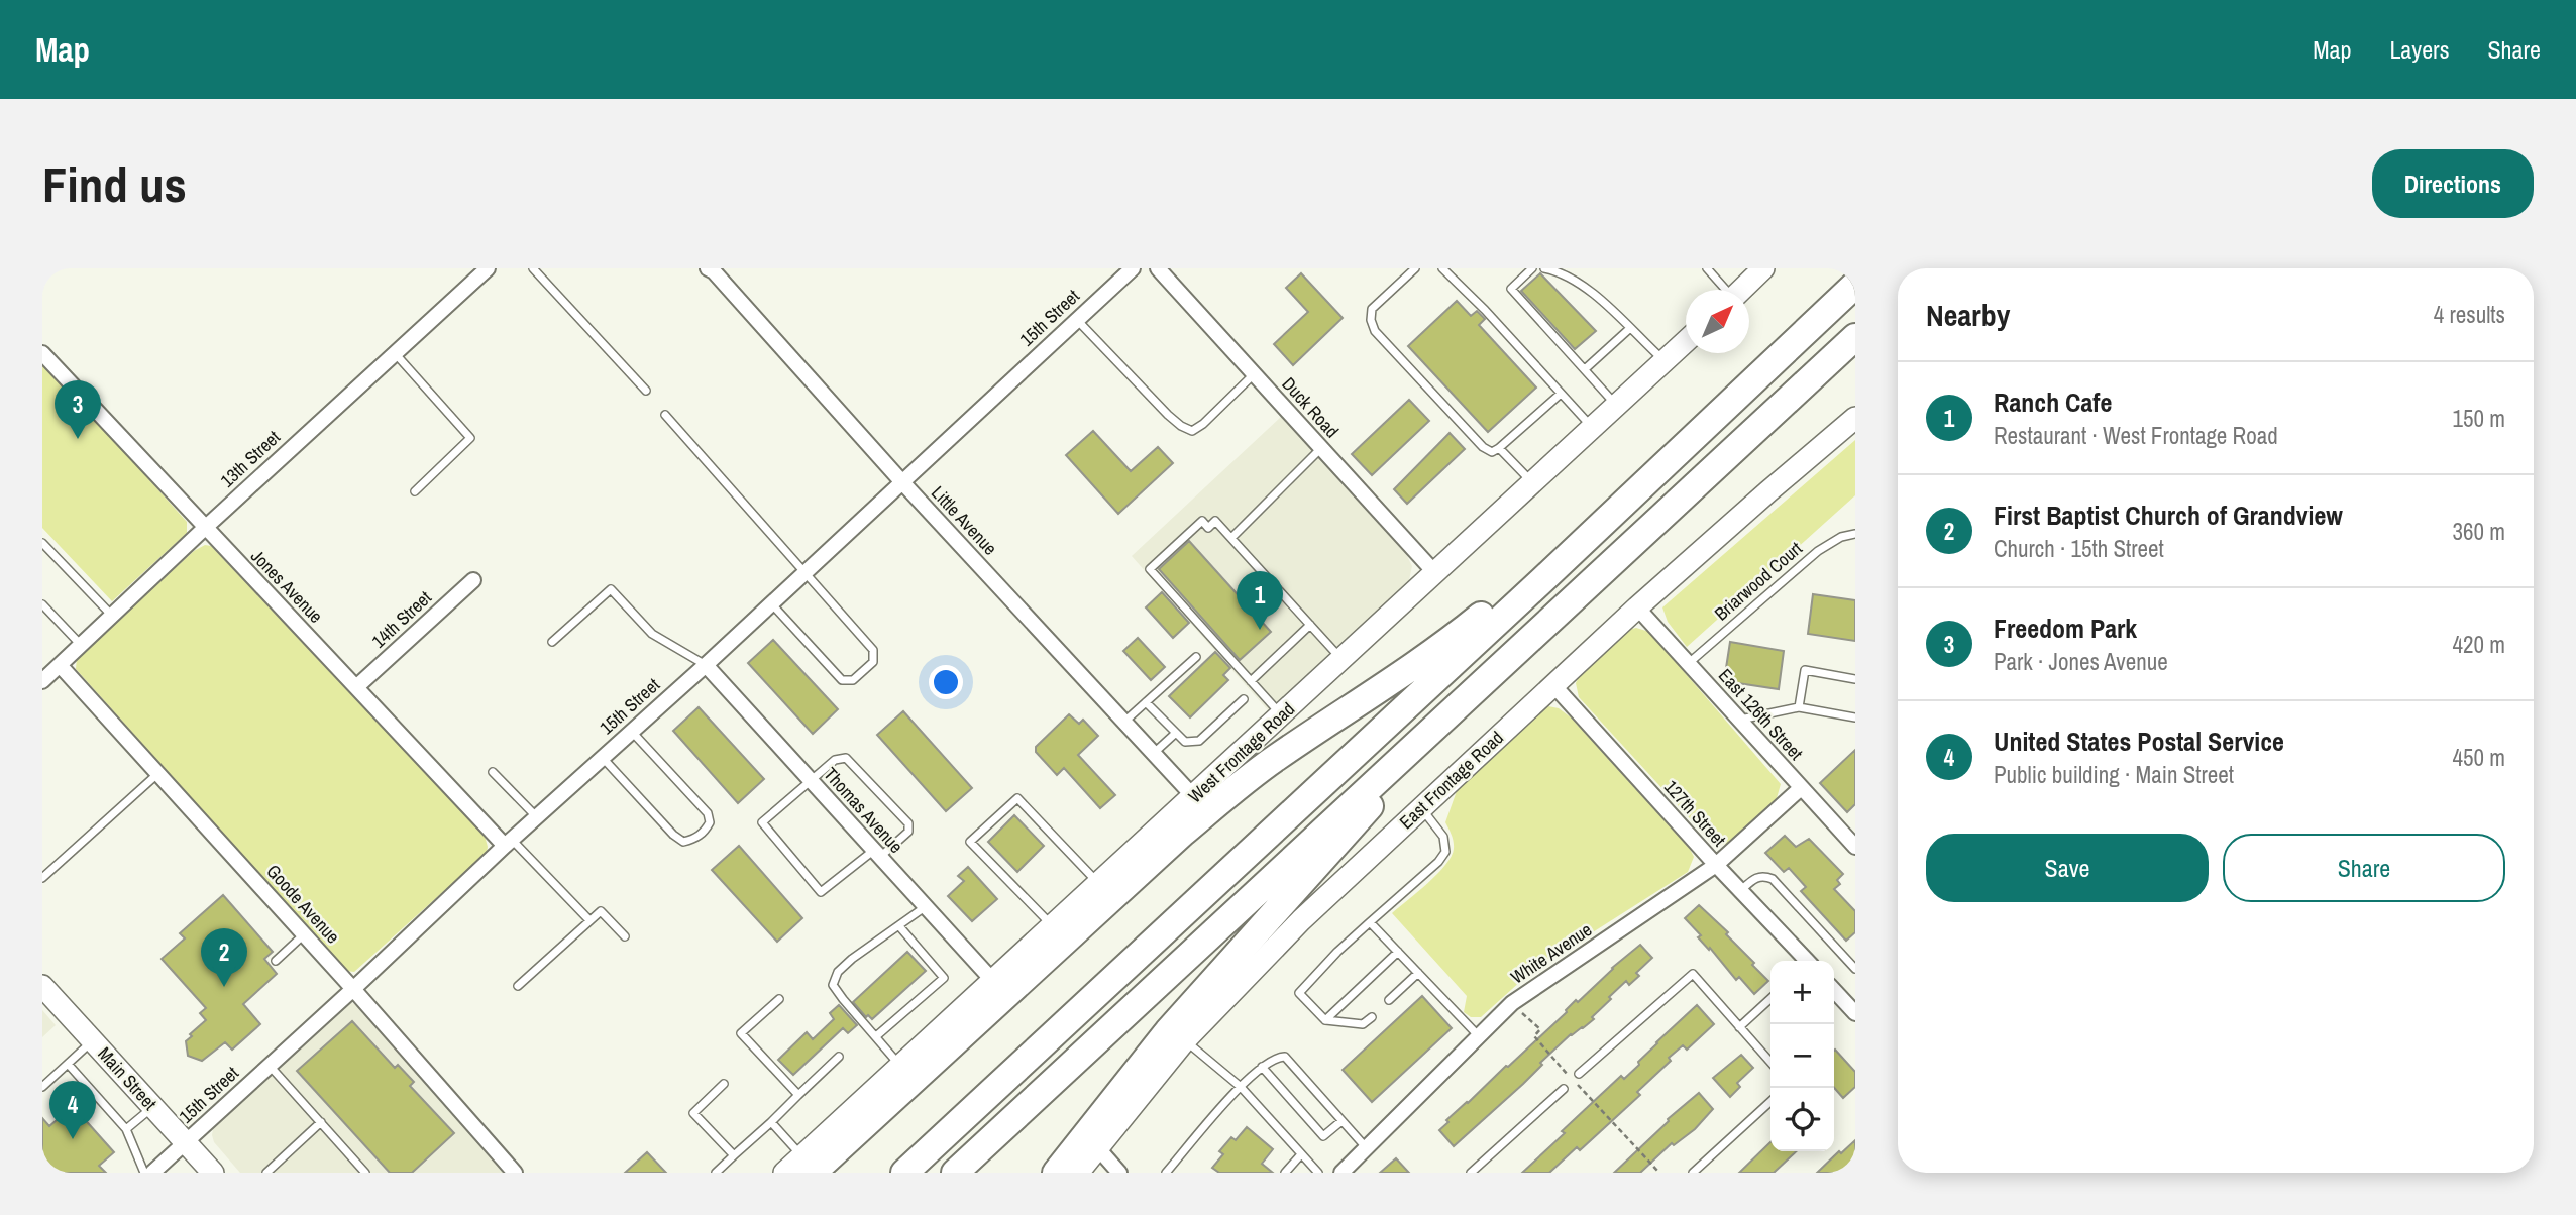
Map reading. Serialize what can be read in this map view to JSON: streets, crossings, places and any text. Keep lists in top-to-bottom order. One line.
{"streets":{"street":["15th Street","Duck Road","13th Street","Little Avenue","Jones Avenue","14th Street","East 126th Street","West Frontage Road","East Frontage Road","Thomas Avenue","127th Street","Goode Avenue","White Avenue","Main Street"],"lane":["Briarwood Court"]},"crossings":[["15th Street","Little Avenue"],["15th Street","Jones Avenue"],["15th Street","Thomas Avenue"],["15th Street","Goode Avenue"],["15th Street","Main Street"],["Duck Road","West Frontage Road"],["13th Street","Jones Avenue"],["13th Street","Goode Avenue"],["Little Avenue","West Frontage Road"],["Briarwood Court","East 126th Street"],["Jones Avenue","14th Street"],["East 126th Street","East Frontage Road"],["East 126th Street","White Avenue"],["West Frontage Road","Thomas Avenue"],["East Frontage Road","127th Street"],["127th Street","White Avenue"]],"north":"top right","page":{"header":"Map","nav":["Map","Layers","Share"],"buttons":["Directions",["Save","Share"]],"title":"Find us","heading":["Nearby","4 results"],"list":[{"mark":"1","name":"Ranch Cafe","note":"Restaurant · West Frontage Road","value":"150 m"},{"mark":"2","name":"First Baptist Church of Grandview","note":"Church · 15th Street","value":"360 m"},{"mark":"3","name":"Freedom Park","note":"Park · Jones Avenue","value":"420 m"},{"mark":"4","name":"United States Postal Service","note":"Public building · Main Street","value":"450 m"}],"pins":["3","1","2","4"],"map_buttons":["+","−"]}}
